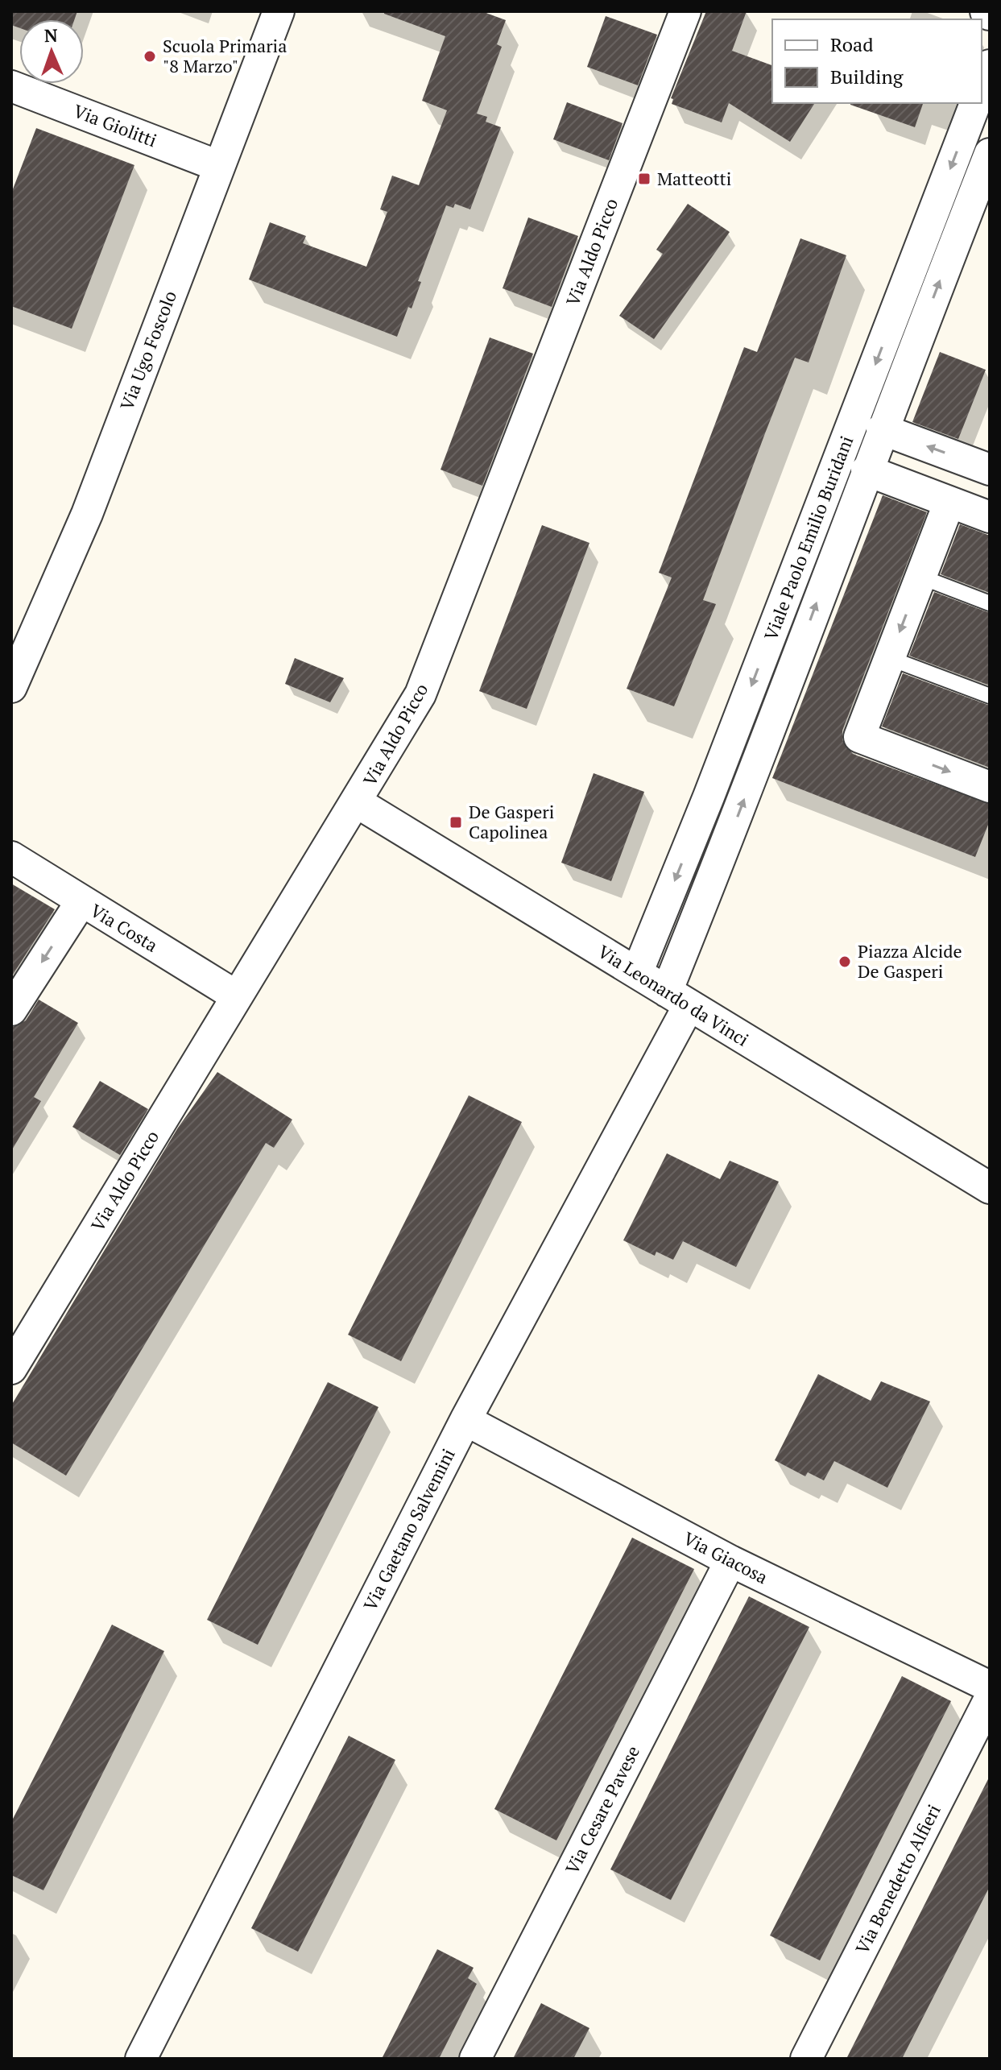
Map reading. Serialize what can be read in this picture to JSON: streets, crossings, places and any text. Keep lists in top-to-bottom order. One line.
{"streets":{"street":["Via Giolitti","Via Aldo Picco","Via Ugo Foscolo","Viale Paolo Emilio Buridani","Via Costa","Via Leonardo da Vinci","Via Gaetano Salvemini","Via Giacosa","Via Cesare Pavese","Via Benedetto Alfieri"]},"crossings":[["Via Giolitti","Via Ugo Foscolo"],["Via Aldo Picco","Via Costa"],["Via Aldo Picco","Via Leonardo da Vinci"],["Viale Paolo Emilio Buridani","Via Leonardo da Vinci"],["Viale Paolo Emilio Buridani","Via Gaetano Salvemini"],["Via Leonardo da Vinci","Via Gaetano Salvemini"],["Via Gaetano Salvemini","Via Giacosa"],["Via Giacosa","Via Cesare Pavese"]],"places":{"other":["Scuola Primaria \"8 Marzo\"","Piazza Alcide De Gasperi"],"transit":["Matteotti","De Gasperi Capolinea"]},"legend":["Road","Building"],"north":"top"}
